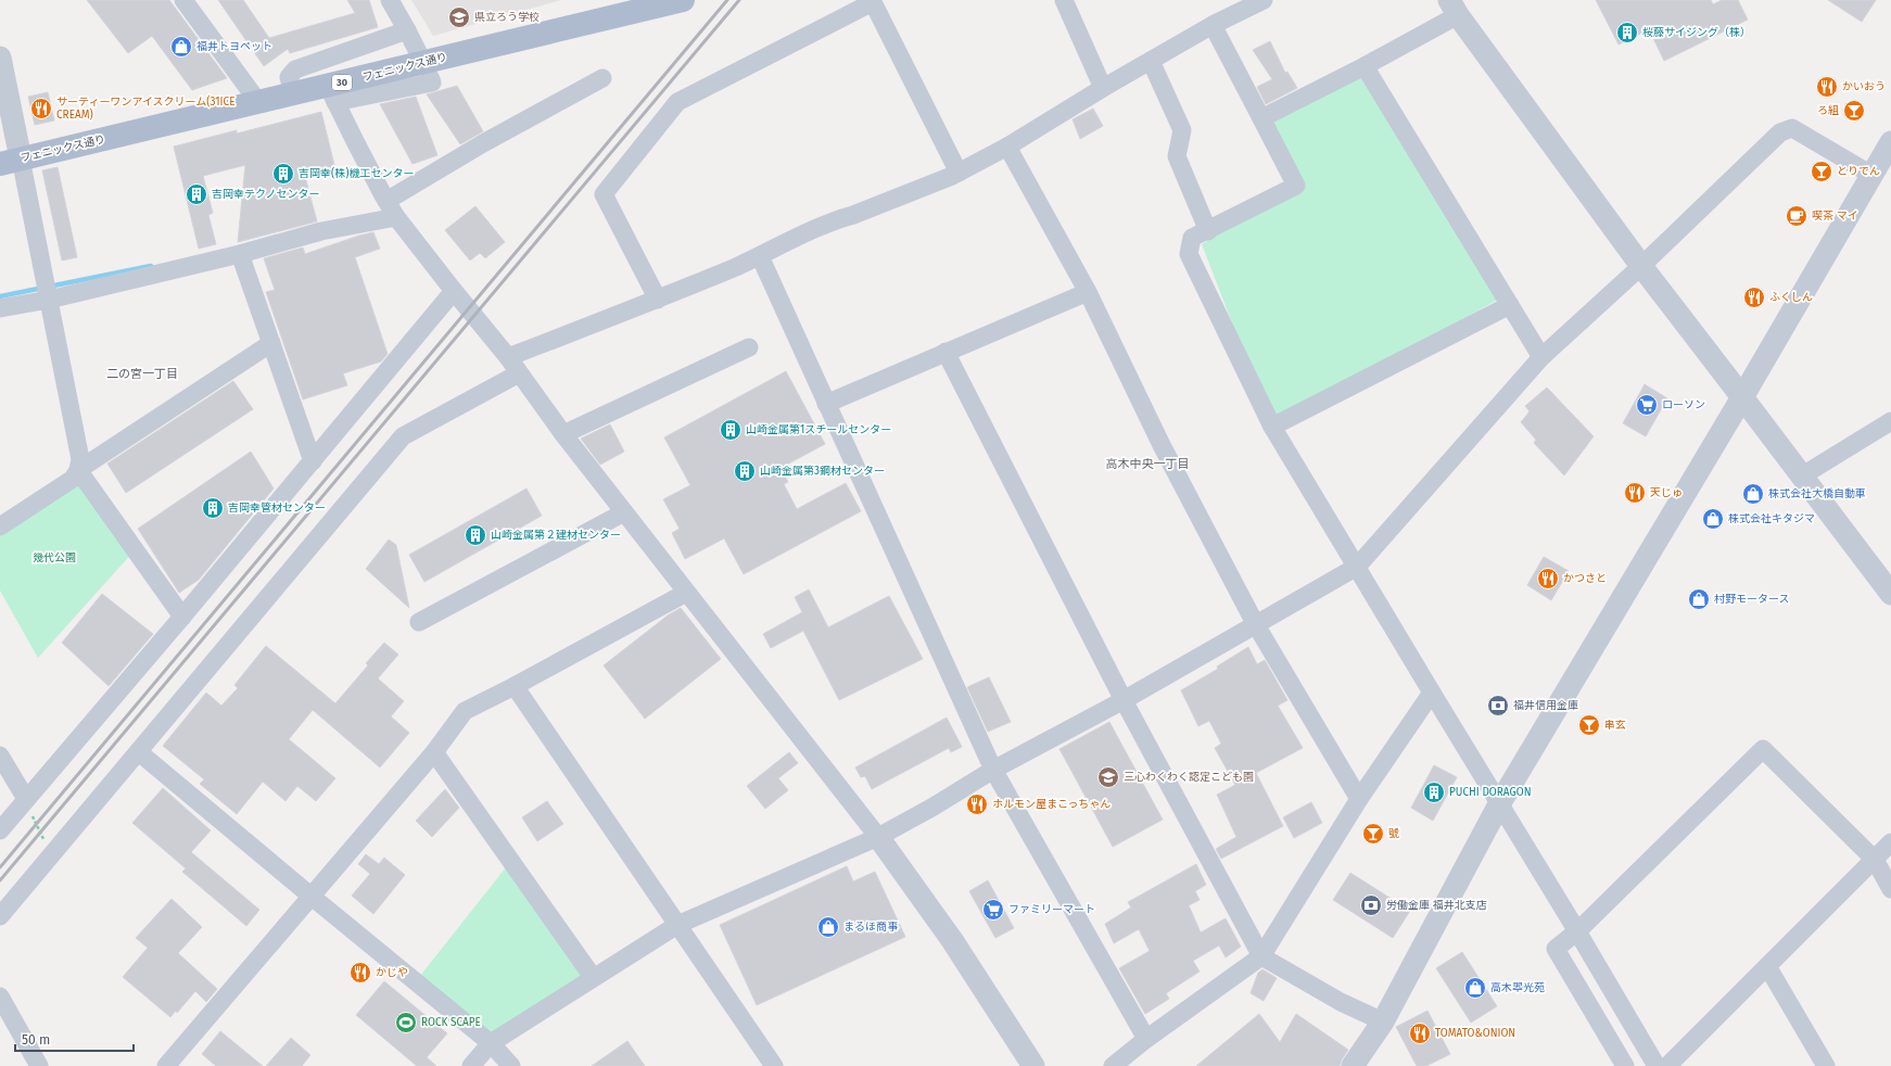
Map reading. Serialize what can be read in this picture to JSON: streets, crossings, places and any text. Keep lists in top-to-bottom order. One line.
{"streets":{"main road":["フェニックス通り","30"]},"districts":["二の宮一丁目","高木中央一丁目"],"parks":["幾代公園"],"places":{"school or university":["県立ろう学校","三心わくわく認定こども園"],"building":["桜藤サイジング（株）","吉岡幸(株)機工センター","吉岡幸テクノセンター","山崎金属第1スチールセンター","山崎金属第3鋼材センター","吉岡幸管材センター","山崎金属第２建材センター","PUCHI DORAGON"],"shop":["福井トヨペット","株式会社大橋自動車","株式会社キタジマ","村野モータース","まるほ商事","高木翆光苑"],"restaurant":["かいおう","サーティーワンアイスクリーム(31ICE CREAM)","ふくしん","天じゅ","かつさと","ホルモン屋まこっちゃん","かじや","TOMATO&ONION"],"bar":["ろ組","とりでん","串玄","號"],"cafe":["喫茶 マイ"],"supermarket":["ローソン","ファミリーマート"],"bank":["福井信用金庫","労働金庫 福井北支店"],"sports":["ROCK SCAPE"]},"scale_bar":"50 m"}
